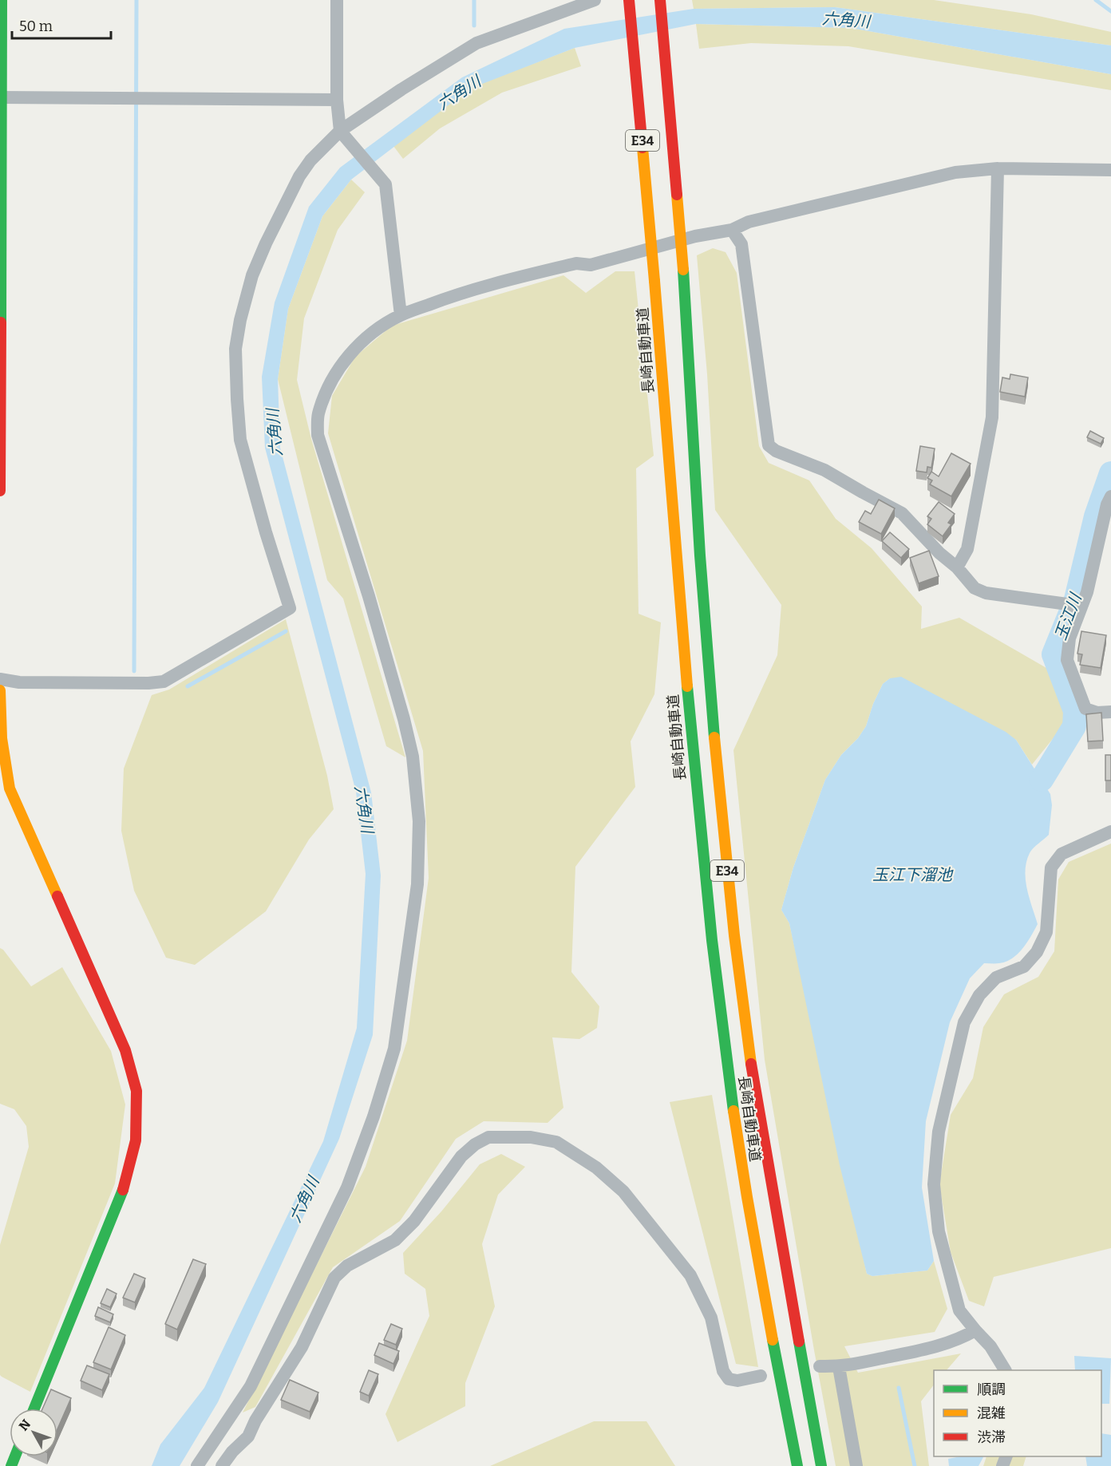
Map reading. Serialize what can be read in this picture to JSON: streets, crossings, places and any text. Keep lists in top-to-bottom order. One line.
{"streets":{"main road":["E34","長崎自動車道"]},"water":["六角川","玉江川","玉江下溜池"],"legend":["順調","混雑","渋滞"],"scale_bar":"50 m","north":"top left"}
